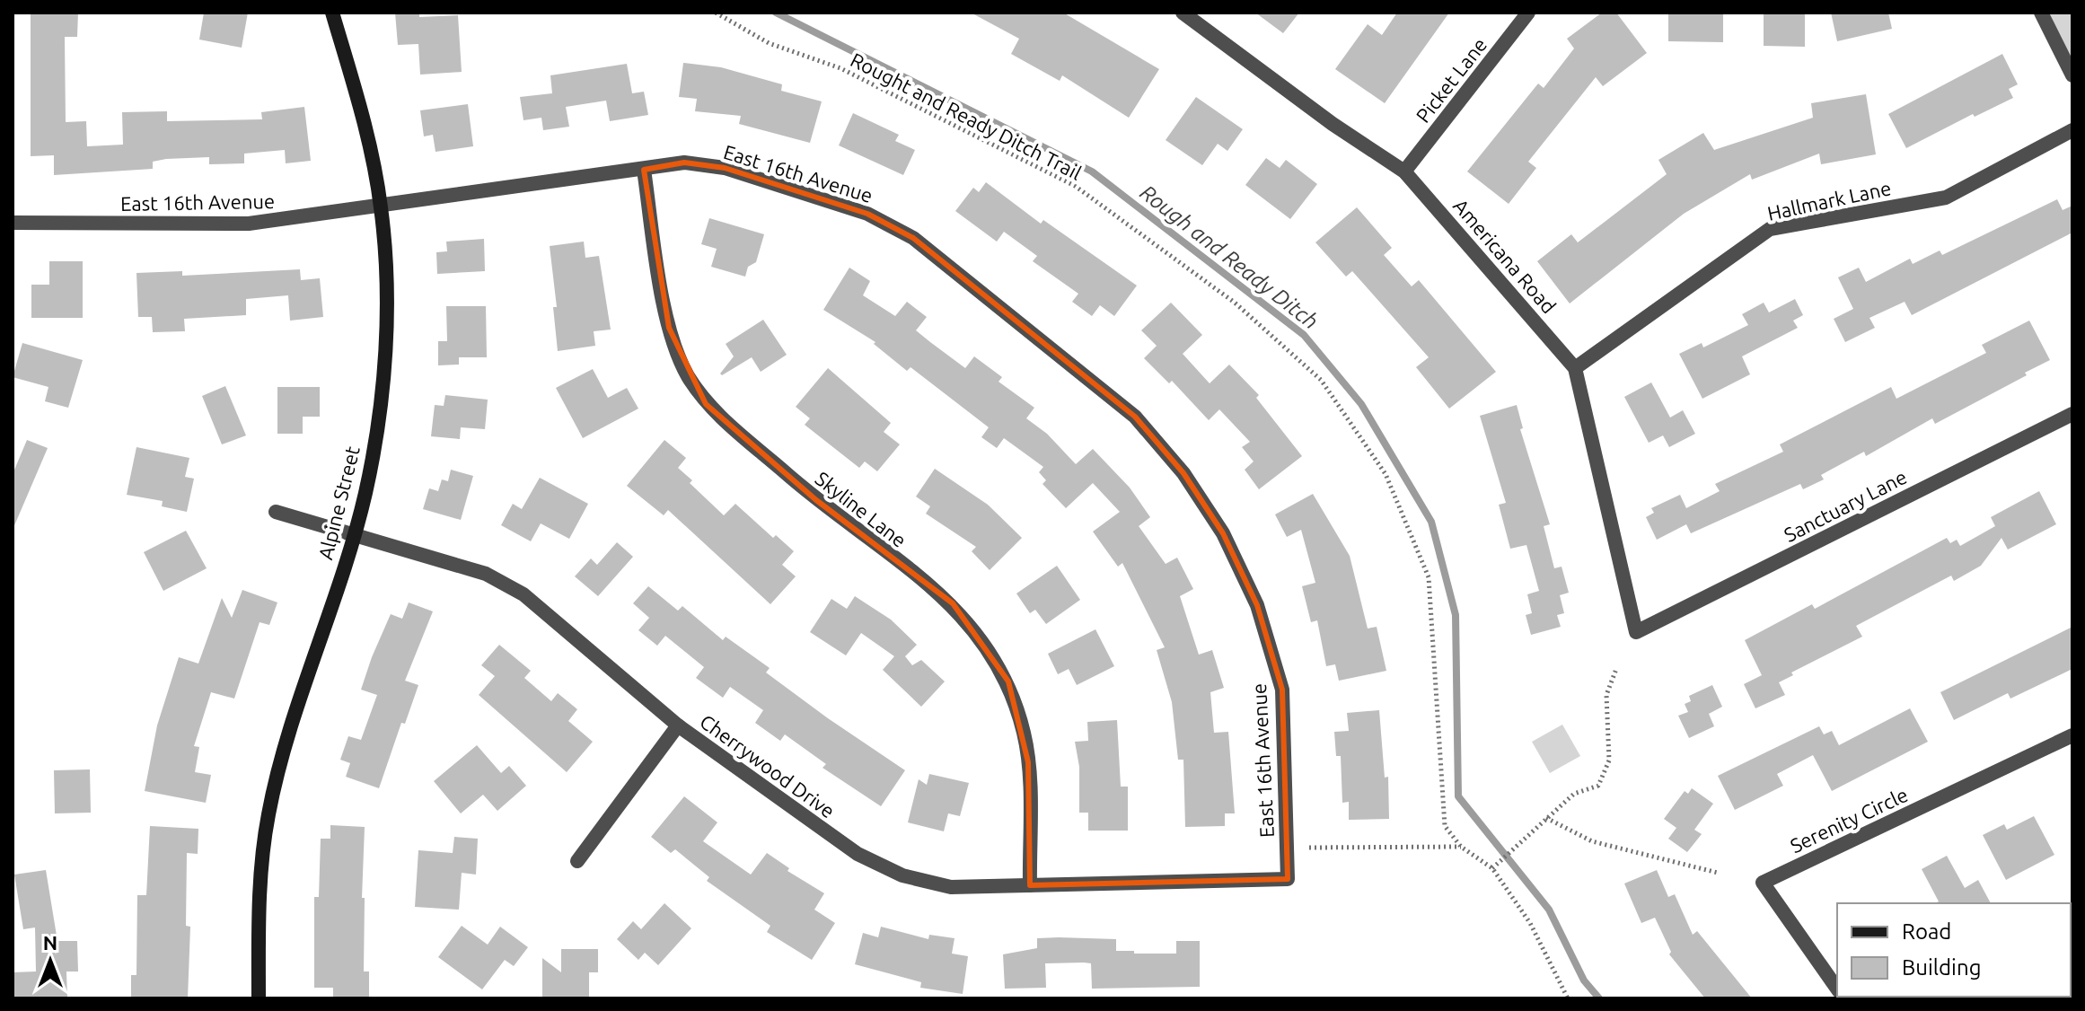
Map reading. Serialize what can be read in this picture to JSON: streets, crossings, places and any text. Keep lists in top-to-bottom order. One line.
{"streets":{"street":["Picket Lane","East 16th Avenue","Hallmark Lane","Americana Road","Alpine Street","Sanctuary Lane","Skyline Lane","Cherrywood Drive","Serenity Circle"],"path":["Rought and Ready Ditch Trail"]},"crossings":[["Picket Lane","Americana Road"],["East 16th Avenue","Alpine Street"],["East 16th Avenue","Skyline Lane"],["East 16th Avenue","Cherrywood Drive"],["Hallmark Lane","Americana Road"],["Americana Road","Sanctuary Lane"],["Alpine Street","Cherrywood Drive"],["Skyline Lane","Cherrywood Drive"]],"water":["Rough and Ready Ditch"],"legend":["Road","Building"],"north":"top"}
